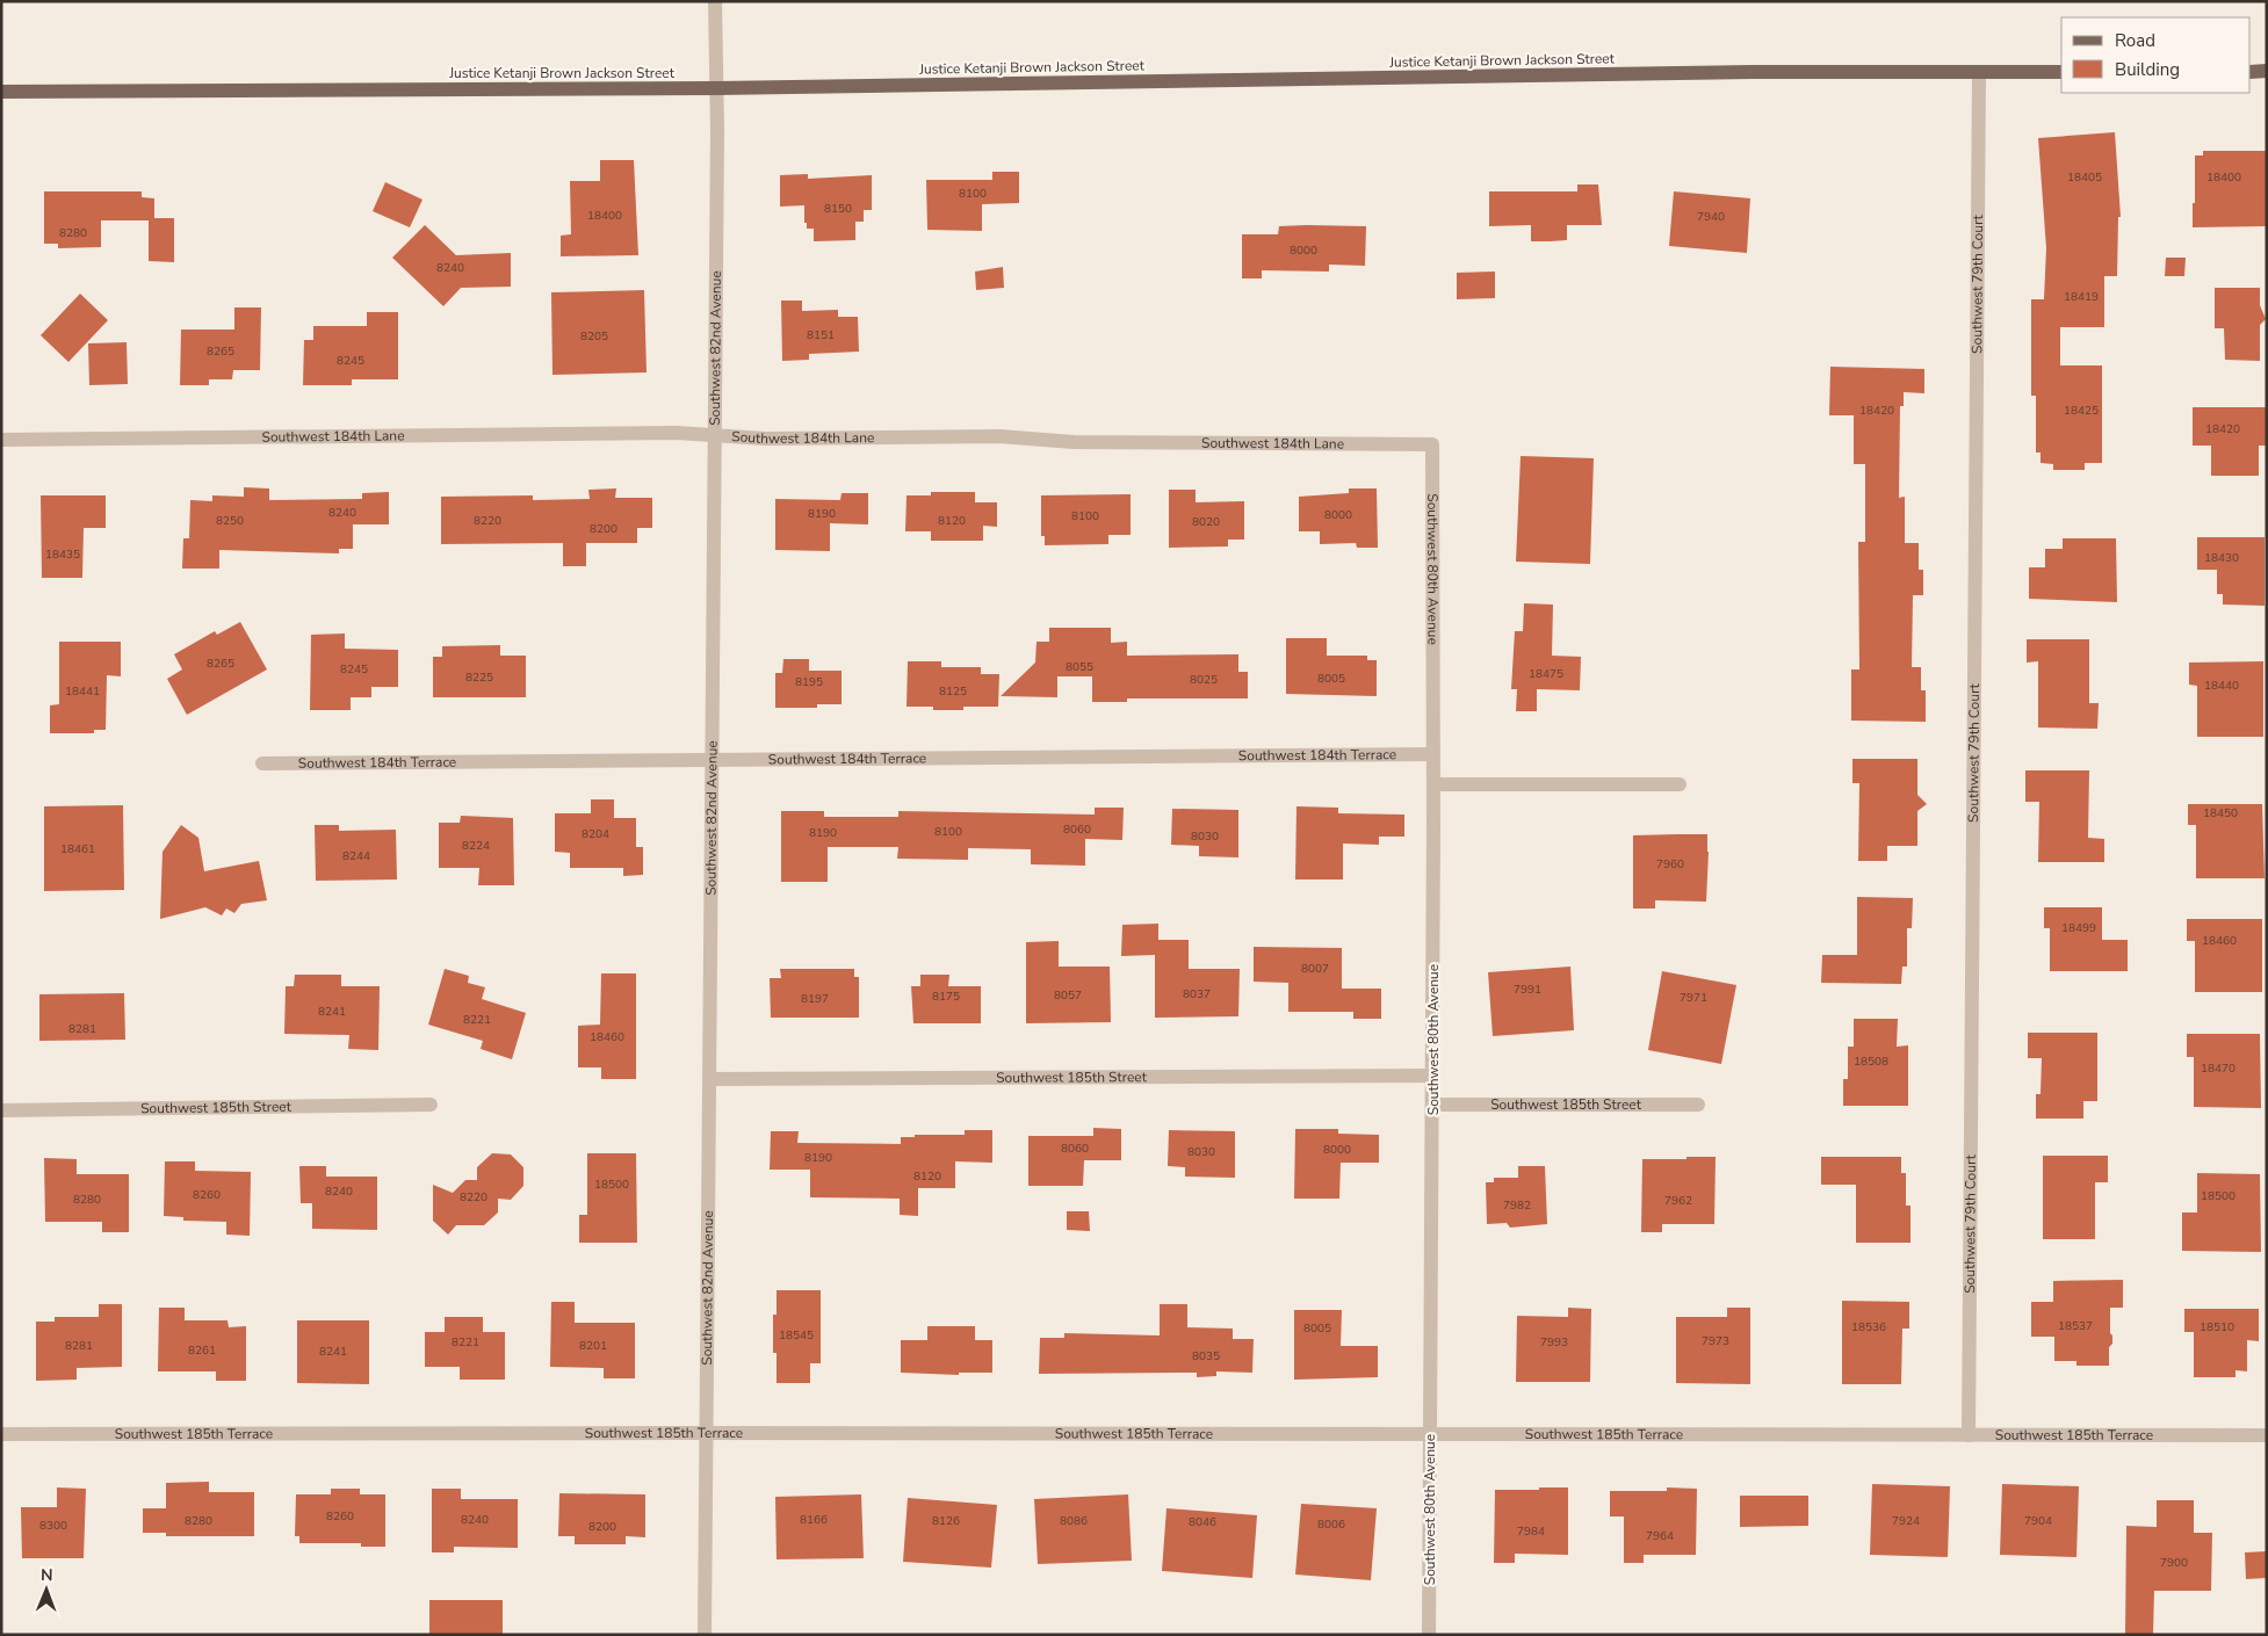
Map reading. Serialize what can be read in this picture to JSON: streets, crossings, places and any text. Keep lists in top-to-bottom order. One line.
{"streets":{"main road":["Justice Ketanji Brown Jackson Street"],"street":["Southwest 79th Court","Southwest 82nd Avenue","Southwest 184th Lane","Southwest 80th Avenue","Southwest 184th Terrace","Southwest 185th Street","Southwest 185th Terrace"]},"crossings":[["Justice Ketanji Brown Jackson Street","Southwest 79th Court"],["Justice Ketanji Brown Jackson Street","Southwest 82nd Avenue"],["Southwest 79th Court","Southwest 185th Terrace"],["Southwest 82nd Avenue","Southwest 184th Lane"],["Southwest 82nd Avenue","Southwest 184th Terrace"],["Southwest 82nd Avenue","Southwest 185th Street"],["Southwest 82nd Avenue","Southwest 185th Terrace"],["Southwest 184th Lane","Southwest 80th Avenue"],["Southwest 80th Avenue","Southwest 184th Terrace"],["Southwest 80th Avenue","Southwest 185th Street"],["Southwest 80th Avenue","Southwest 185th Terrace"]],"house_numbers":["18405","18400","8100","8150","18400","7940","8280","8000","8240","18419","8151","8205","8265","8245","18420","18425","18420","8240","8190","8000","8100","8250","8220","8120","8020","8200","18435","18430","8265","8055","8245","18475","8225","8005","8025","8195","18440","18441","8125","18450","8060","8100","8190","8204","8030","8224","18461","8244","7960","18499","18460","8007","7991","8037","8057","8175","7971","8197","8241","8221","8281","18460","18508","18470","8060","8000","8030","8190","8120","18500","8240","8260","18500","8220","8280","7962","7982","18537","18536","18510","8005","18545","7973","8221","7993","8281","8201","8261","8241","8035","8260","8240","8166","8280","8126","8086","7924","7904","8046","8006","8300","8200","7984","7964","7900"],"legend":["Road","Building"],"north":"top"}
